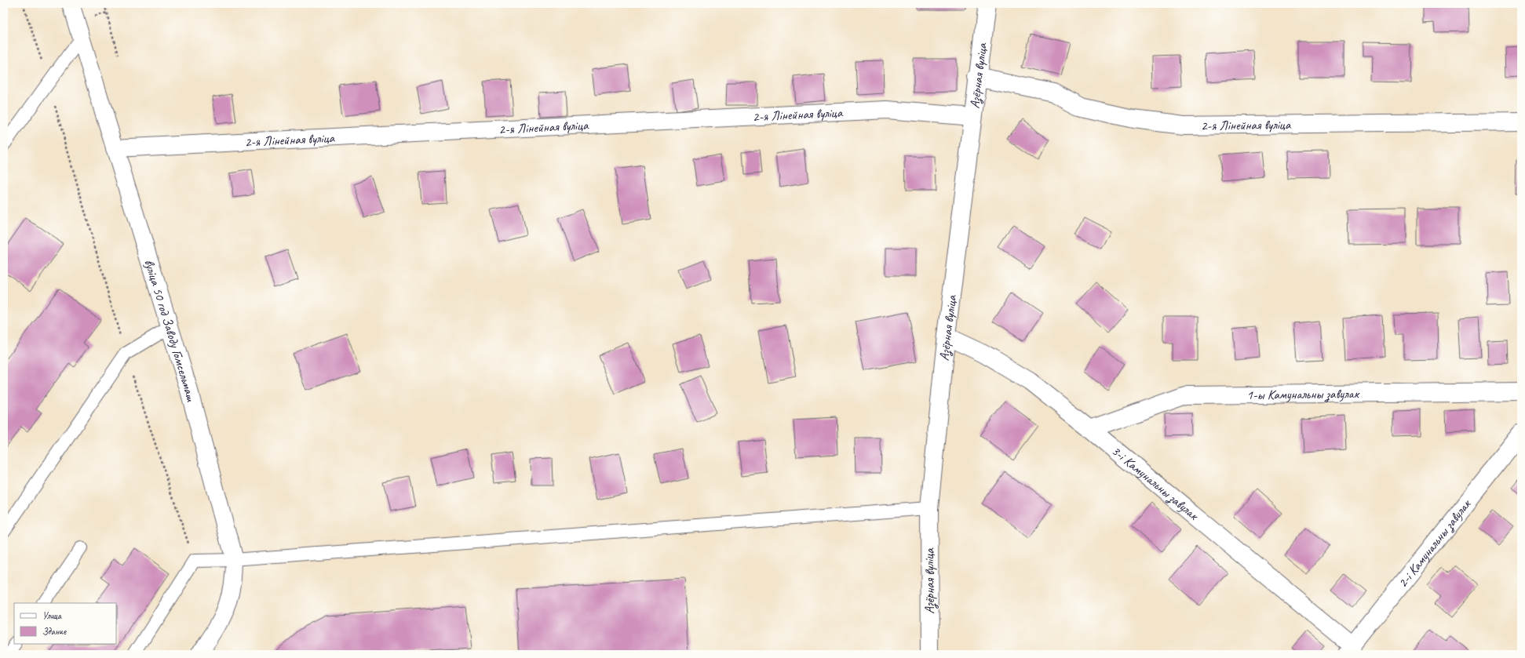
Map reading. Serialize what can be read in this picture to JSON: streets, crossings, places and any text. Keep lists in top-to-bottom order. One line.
{"streets":{"street":["Азёрная вуліца","2-я Лінейная вуліца","вуліца 50 год Заводу Гомсельмаш","1-ы Камунальны завулак","3-і Камунальны завулак","2-і Камунальны завулак"]},"crossings":[["Азёрная вуліца","2-я Лінейная вуліца"],["Азёрная вуліца","3-і Камунальны завулак"],["2-я Лінейная вуліца","вуліца 50 год Заводу Гомсельмаш"],["1-ы Камунальны завулак","3-і Камунальны завулак"],["3-і Камунальны завулак","2-і Камунальны завулак"]],"legend":["Улица","Здание"]}
